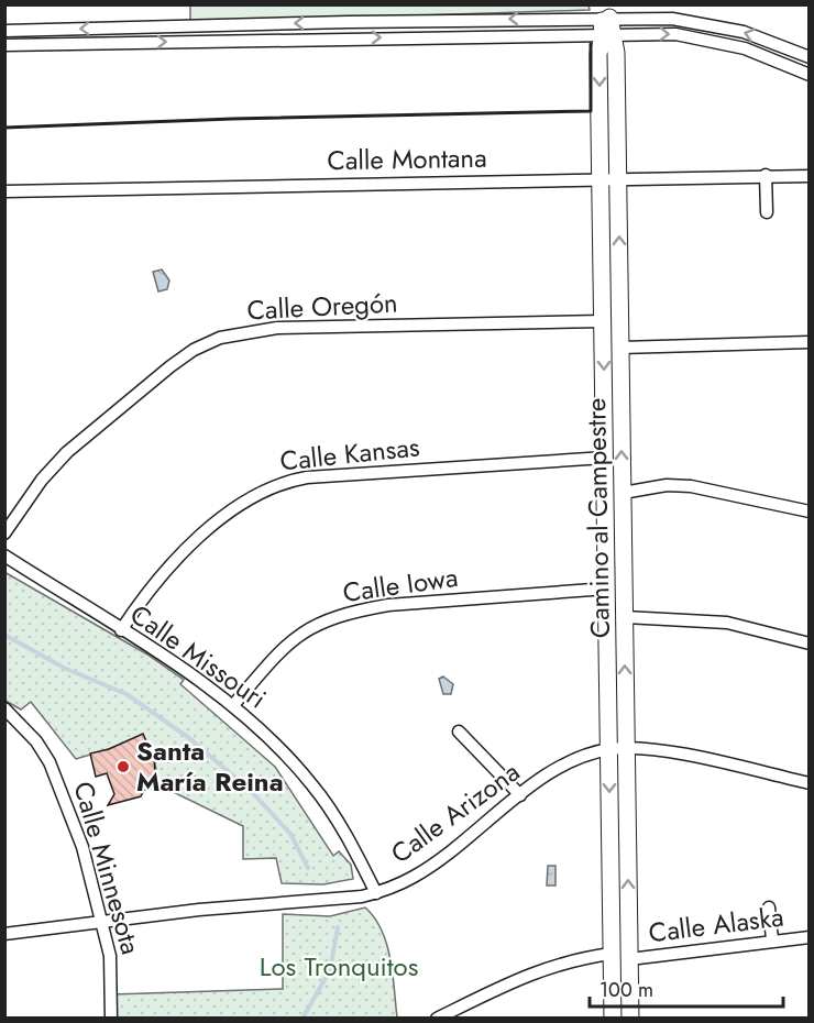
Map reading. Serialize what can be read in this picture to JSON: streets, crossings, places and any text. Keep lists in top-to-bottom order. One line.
{"streets":{"street":["Calle Montana","Calle Oregón","Calle Kansas","Camino al Campestre","Calle Iowa","Calle Missouri","Calle Arizona","Calle Minnesota","Calle Alaska"]},"crossings":[["Calle Montana","Camino al Campestre"],["Calle Oregón","Camino al Campestre"],["Calle Kansas","Camino al Campestre"],["Calle Kansas","Calle Missouri"],["Camino al Campestre","Calle Iowa"],["Camino al Campestre","Calle Arizona"],["Camino al Campestre","Calle Alaska"],["Calle Iowa","Calle Missouri"],["Calle Missouri","Calle Arizona"],["Calle Arizona","Calle Minnesota"]],"parks":["Los Tronquitos"],"places":["Santa María Reina"],"scale_bar":"100 m"}
